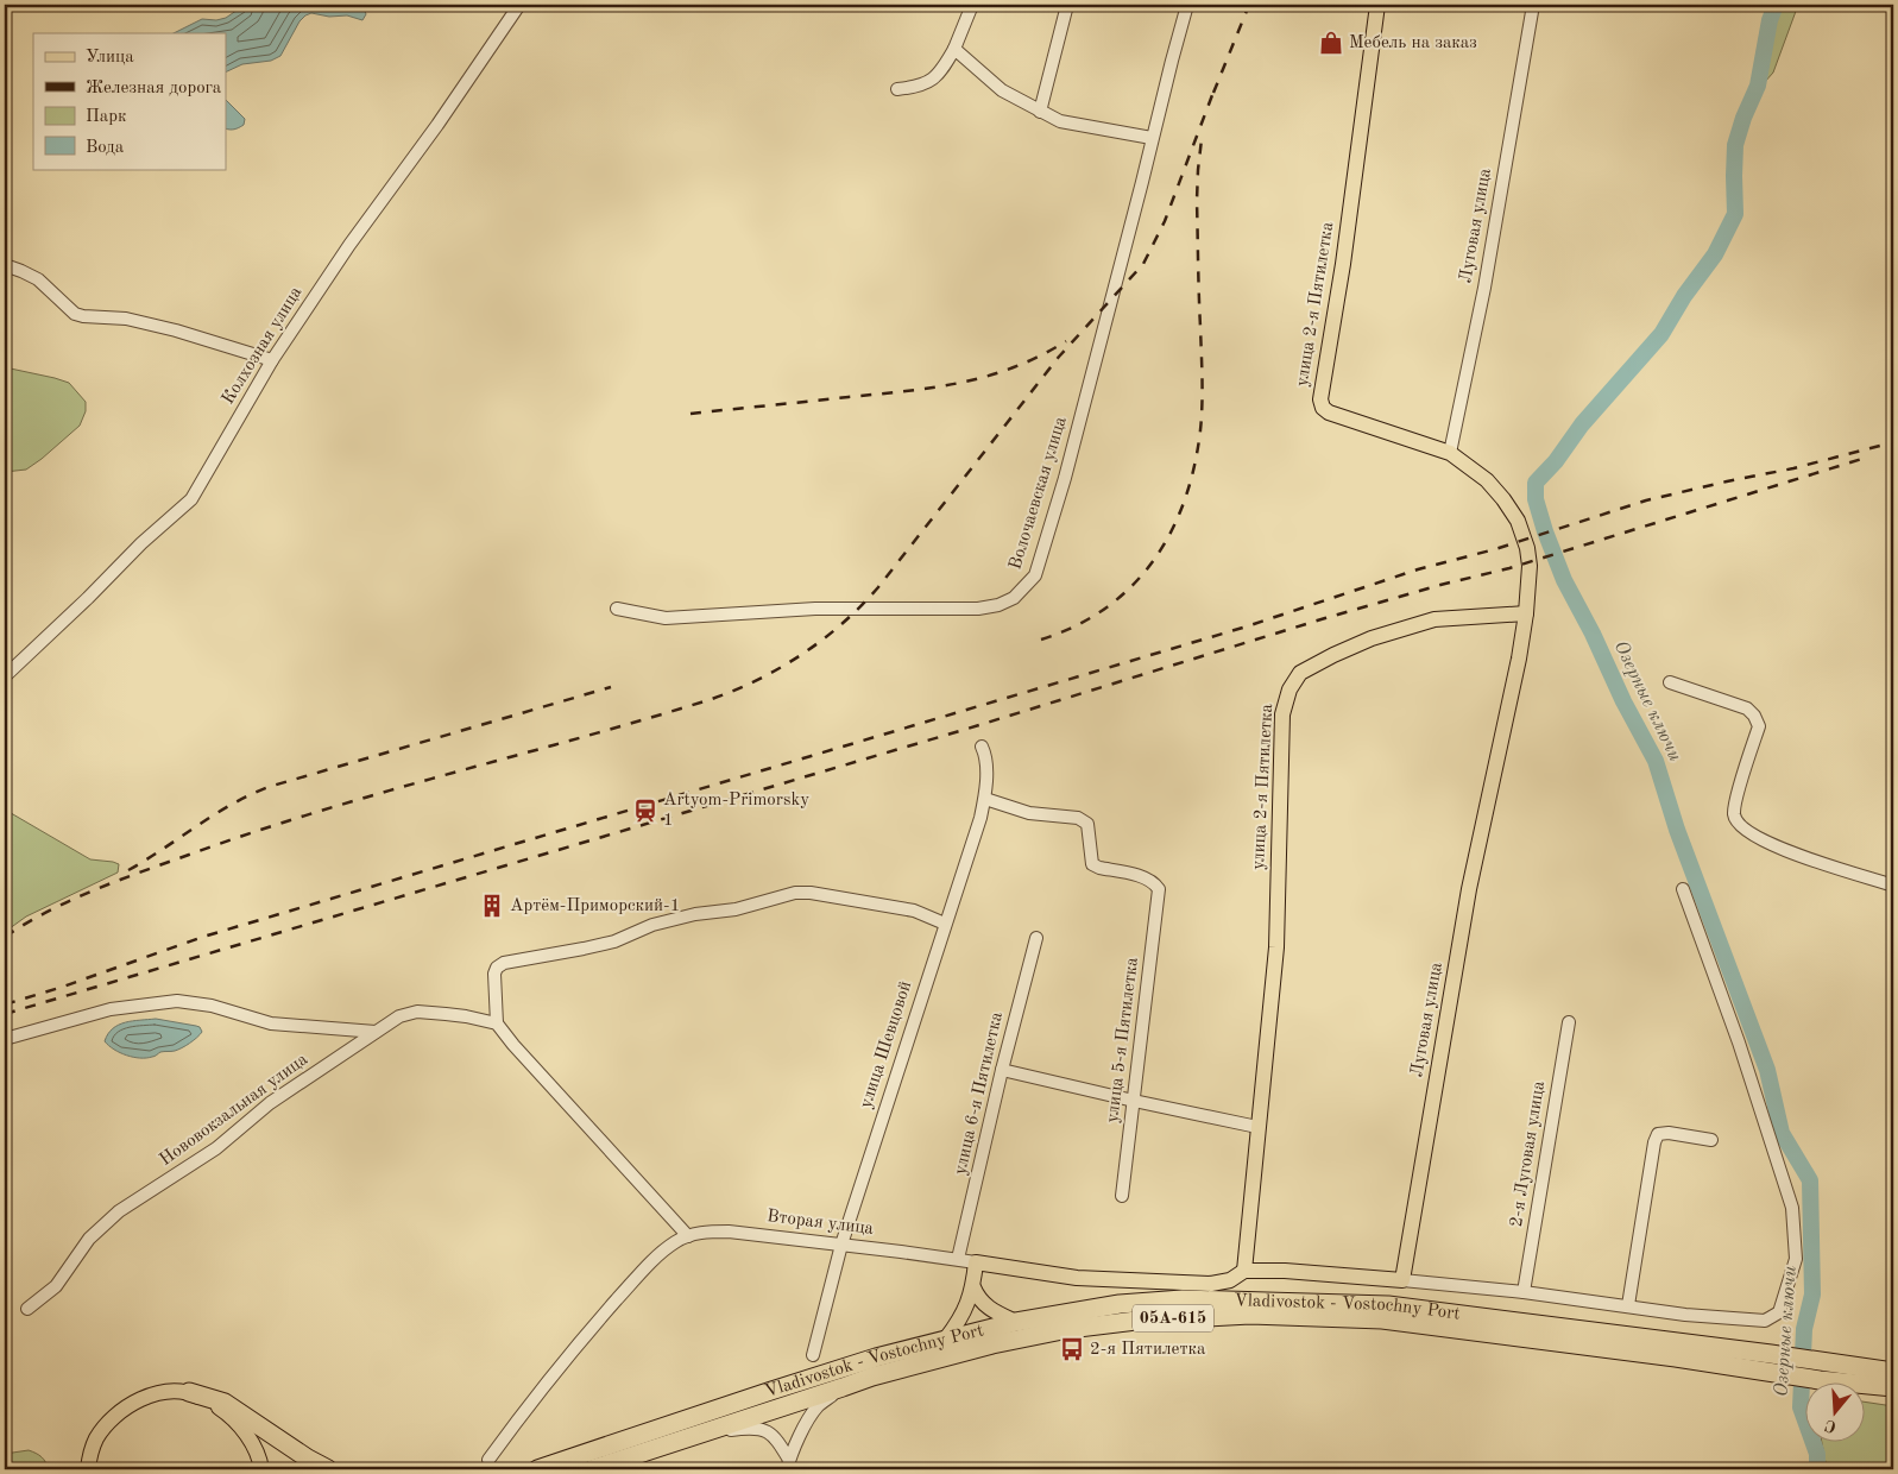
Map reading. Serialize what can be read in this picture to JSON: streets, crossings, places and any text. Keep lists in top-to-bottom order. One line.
{"streets":{"highway":["Vladivostok - Vostochny Port","05А-615"],"main road":["Луговая улица","улица 2-я Пятилетка","Вторая улица"],"street":["Колхозная улица","Волочаевская улица","улица 5-я Пятилетка","улица Шевцовой","улица 6-я Пятилетка","Нововокзальная улица","2-я Луговая улица"]},"crossings":[["Луговая улица","улица 2-я Пятилетка"],["улица 2-я Пятилетка","Вторая улица"],["улица 5-я Пятилетка","улица Шевцовой"],["улица Шевцовой","Вторая улица"],["улица 6-я Пятилетка","Вторая улица"]],"water":["Озерные ключи"],"places":{"shop":["Мебель на заказ"],"station":["Artyom-Primorsky 1"],"building":["Артём-Приморский-1"],"bus stop":["2-я Пятилетка"]},"legend":["Улица","Железная дорога","Парк","Вода"],"north":"bottom"}
